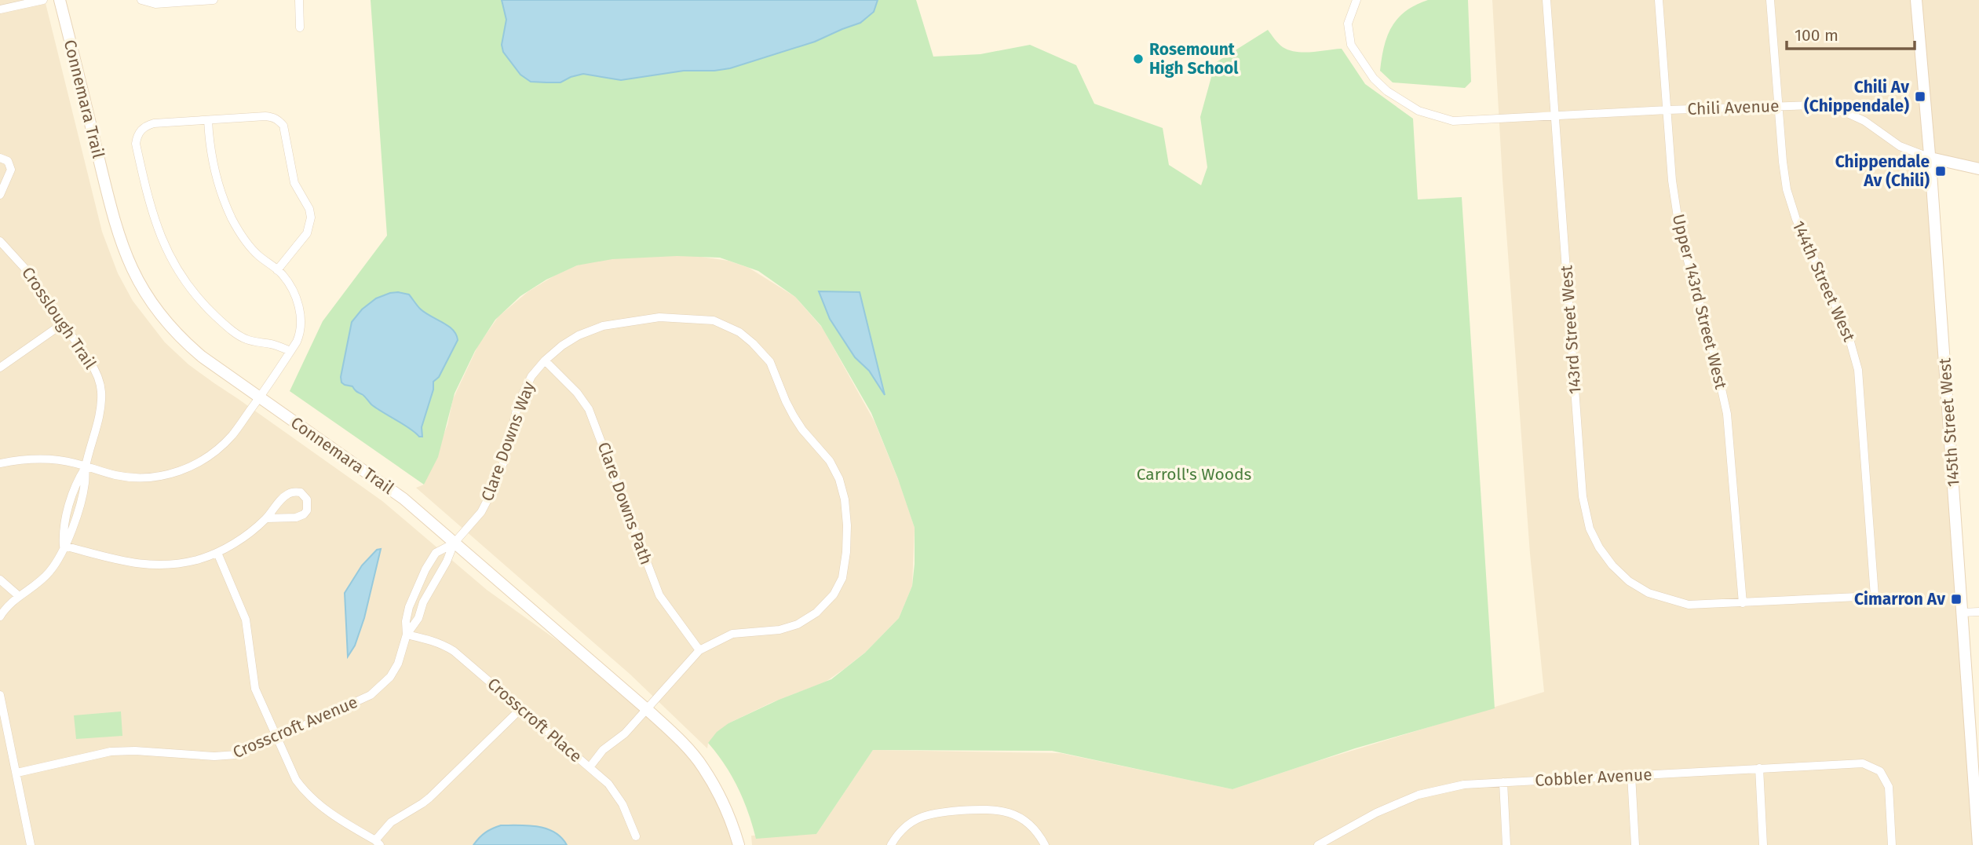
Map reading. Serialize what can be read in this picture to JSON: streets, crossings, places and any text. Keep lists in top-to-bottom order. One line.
{"streets":{"street":["Connemara Trail","Chili Avenue","144th Street West","Upper 143rd Street West","Crosslough Trail","143rd Street West","145th Street West","Clare Downs Way","Clare Downs Path","Crosscroft Place","Crosscroft Avenue","Cobbler Avenue"]},"crossings":[["Connemara Trail","Clare Downs Way"],["Connemara Trail","Crosscroft Avenue"],["Chili Avenue","144th Street West"],["Chili Avenue","Upper 143rd Street West"],["Chili Avenue","143rd Street West"],["Chili Avenue","145th Street West"],["144th Street West","143rd Street West"],["Upper 143rd Street West","143rd Street West"],["Clare Downs Way","Clare Downs Path"],["Clare Downs Way","Crosscroft Place"],["Clare Downs Way","Crosscroft Avenue"],["Crosscroft Place","Crosscroft Avenue"]],"parks":["Carroll's Woods"],"places":{"other":["Rosemount High School"],"transit":["Chili Av (Chippendale)","Chippendale Av (Chili)","Cimarron Av"]},"scale_bar":"100 m"}
